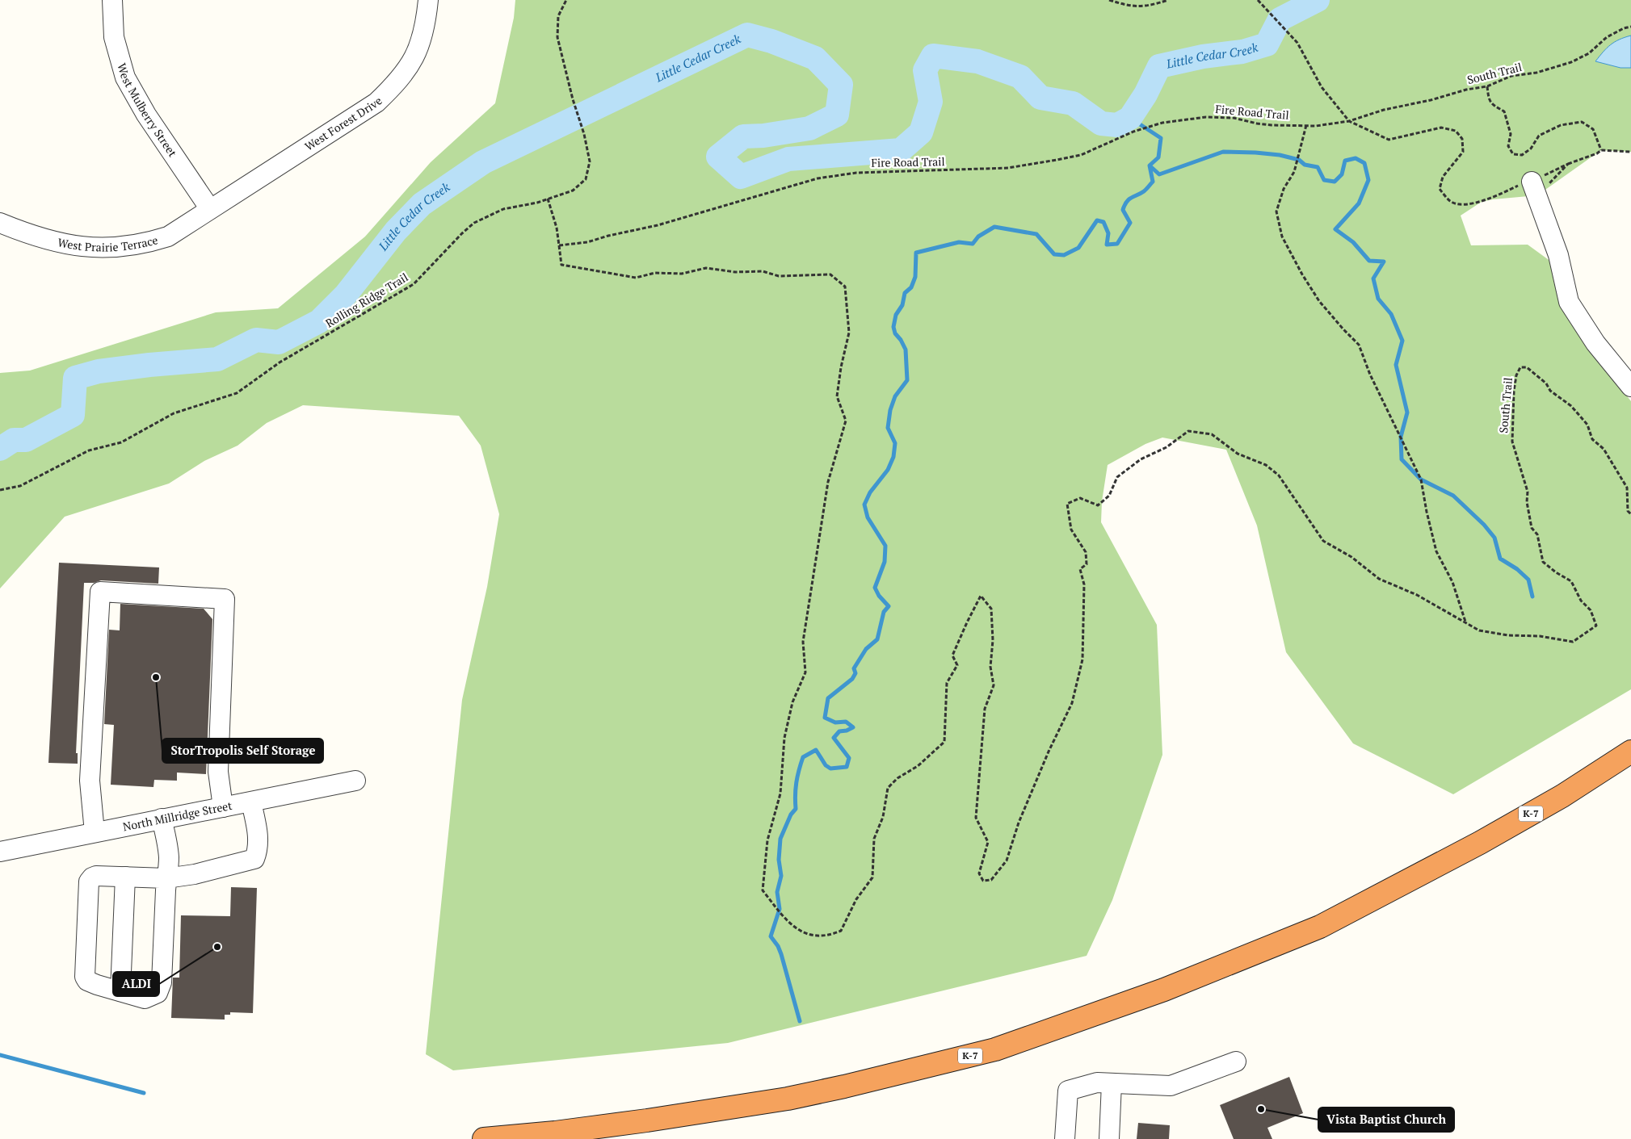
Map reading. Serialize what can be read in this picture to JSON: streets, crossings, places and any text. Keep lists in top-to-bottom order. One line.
{"streets":{"highway":["K-7"],"street":["West Mulberry Street","West Forest Drive","West Prairie Terrace","North Millridge Street"],"path":["South Trail","Fire Road Trail","Rolling Ridge Trail"]},"crossings":[["South Trail","Fire Road Trail"],["West Mulberry Street","West Forest Drive"],["West Mulberry Street","West Prairie Terrace"],["West Forest Drive","West Prairie Terrace"]],"water":["Little Cedar Creek"],"places":["StorTropolis Self Storage","ALDI","Vista Baptist Church"]}
